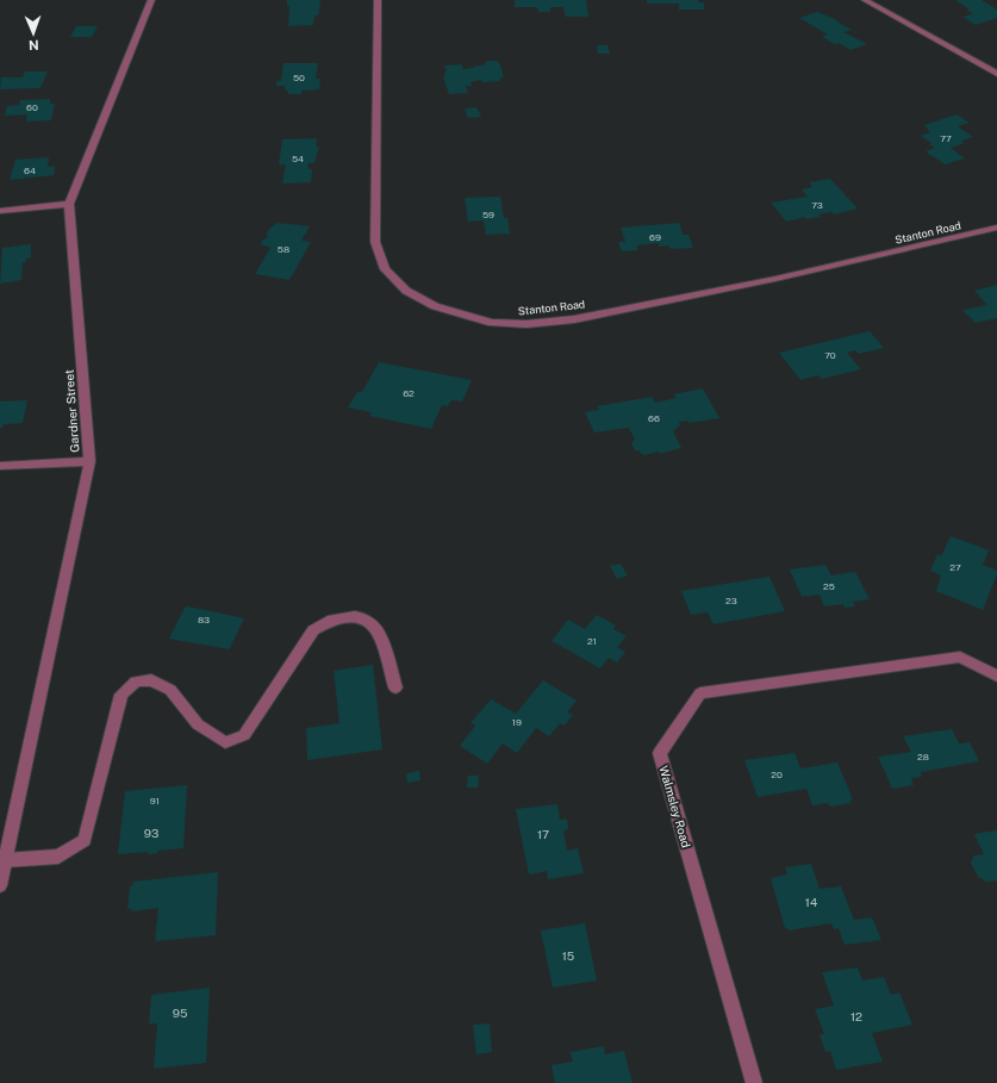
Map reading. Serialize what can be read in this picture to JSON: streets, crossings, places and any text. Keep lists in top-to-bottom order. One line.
{"streets":{"street":["Stanton Road","Gardner Street","Walmsley Road"]},"house_numbers":["50","60","77","54","64","73","59","69","58","70","62","66","27","25","23","83","21","19","28","20","91","93","17","14","15","95","12"],"north":"bottom"}
